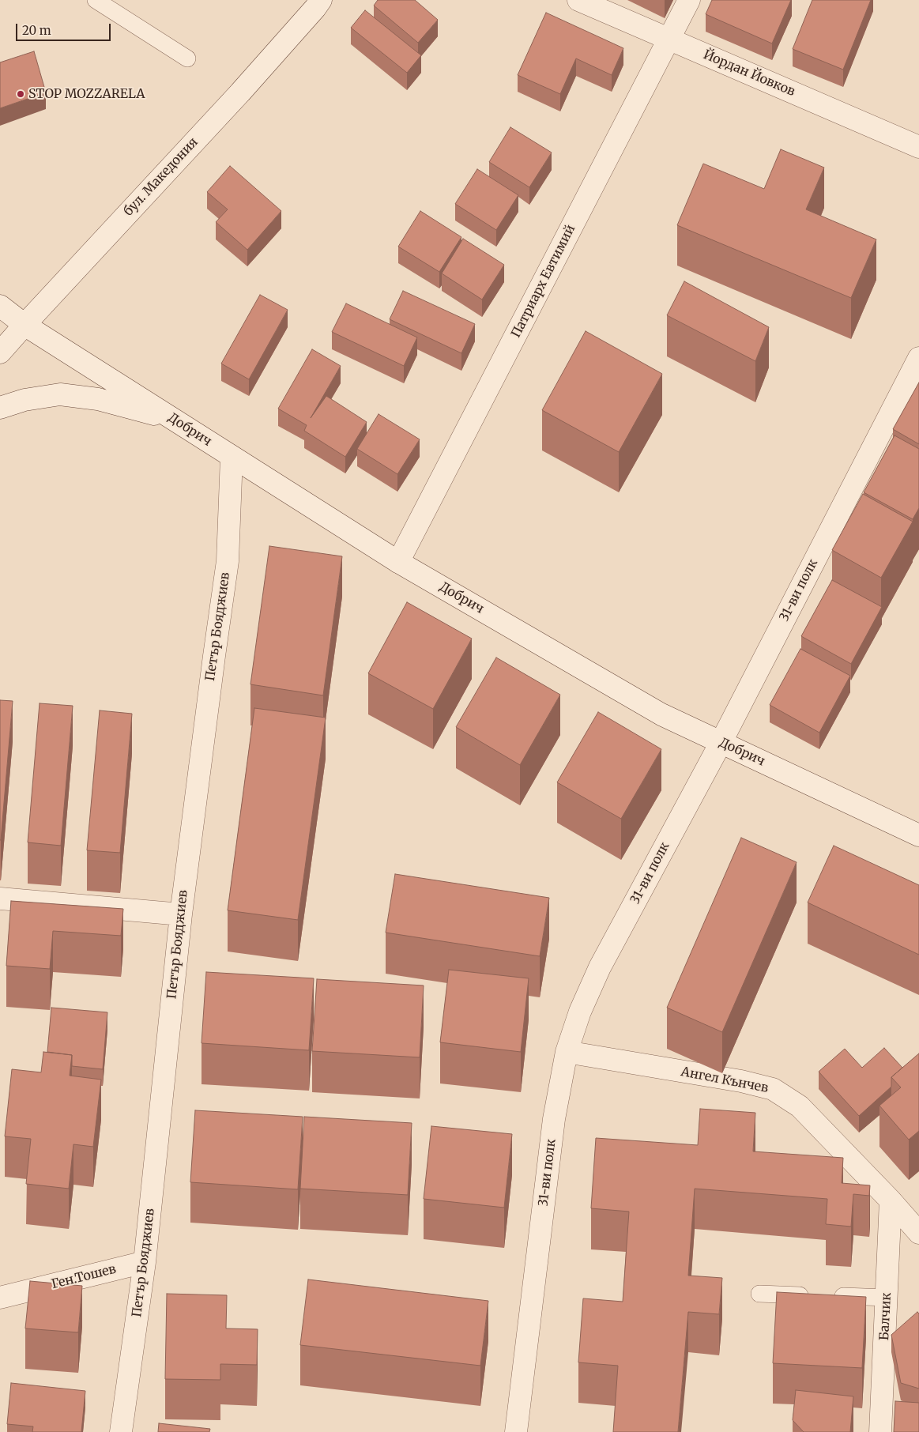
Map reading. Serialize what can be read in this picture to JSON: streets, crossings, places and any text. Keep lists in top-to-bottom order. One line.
{"streets":{"street":["Йордан Йовков","бул. Македония","Патриарх Евтимий","Добрич","31-ви полк","Петър Бояджиев","Ангел Кънчев","Ген.Тошев","Балчик"]},"crossings":[["Йордан Йовков","Патриарх Евтимий"],["бул. Македония","Добрич"],["Патриарх Евтимий","Добрич"],["Добрич","31-ви полк"],["Добрич","Петър Бояджиев"],["31-ви полк","Ангел Кънчев"],["Петър Бояджиев","Ген.Тошев"],["Ангел Кънчев","Балчик"]],"places":["STOP MOZZARELA"],"scale_bar":"20 m"}
